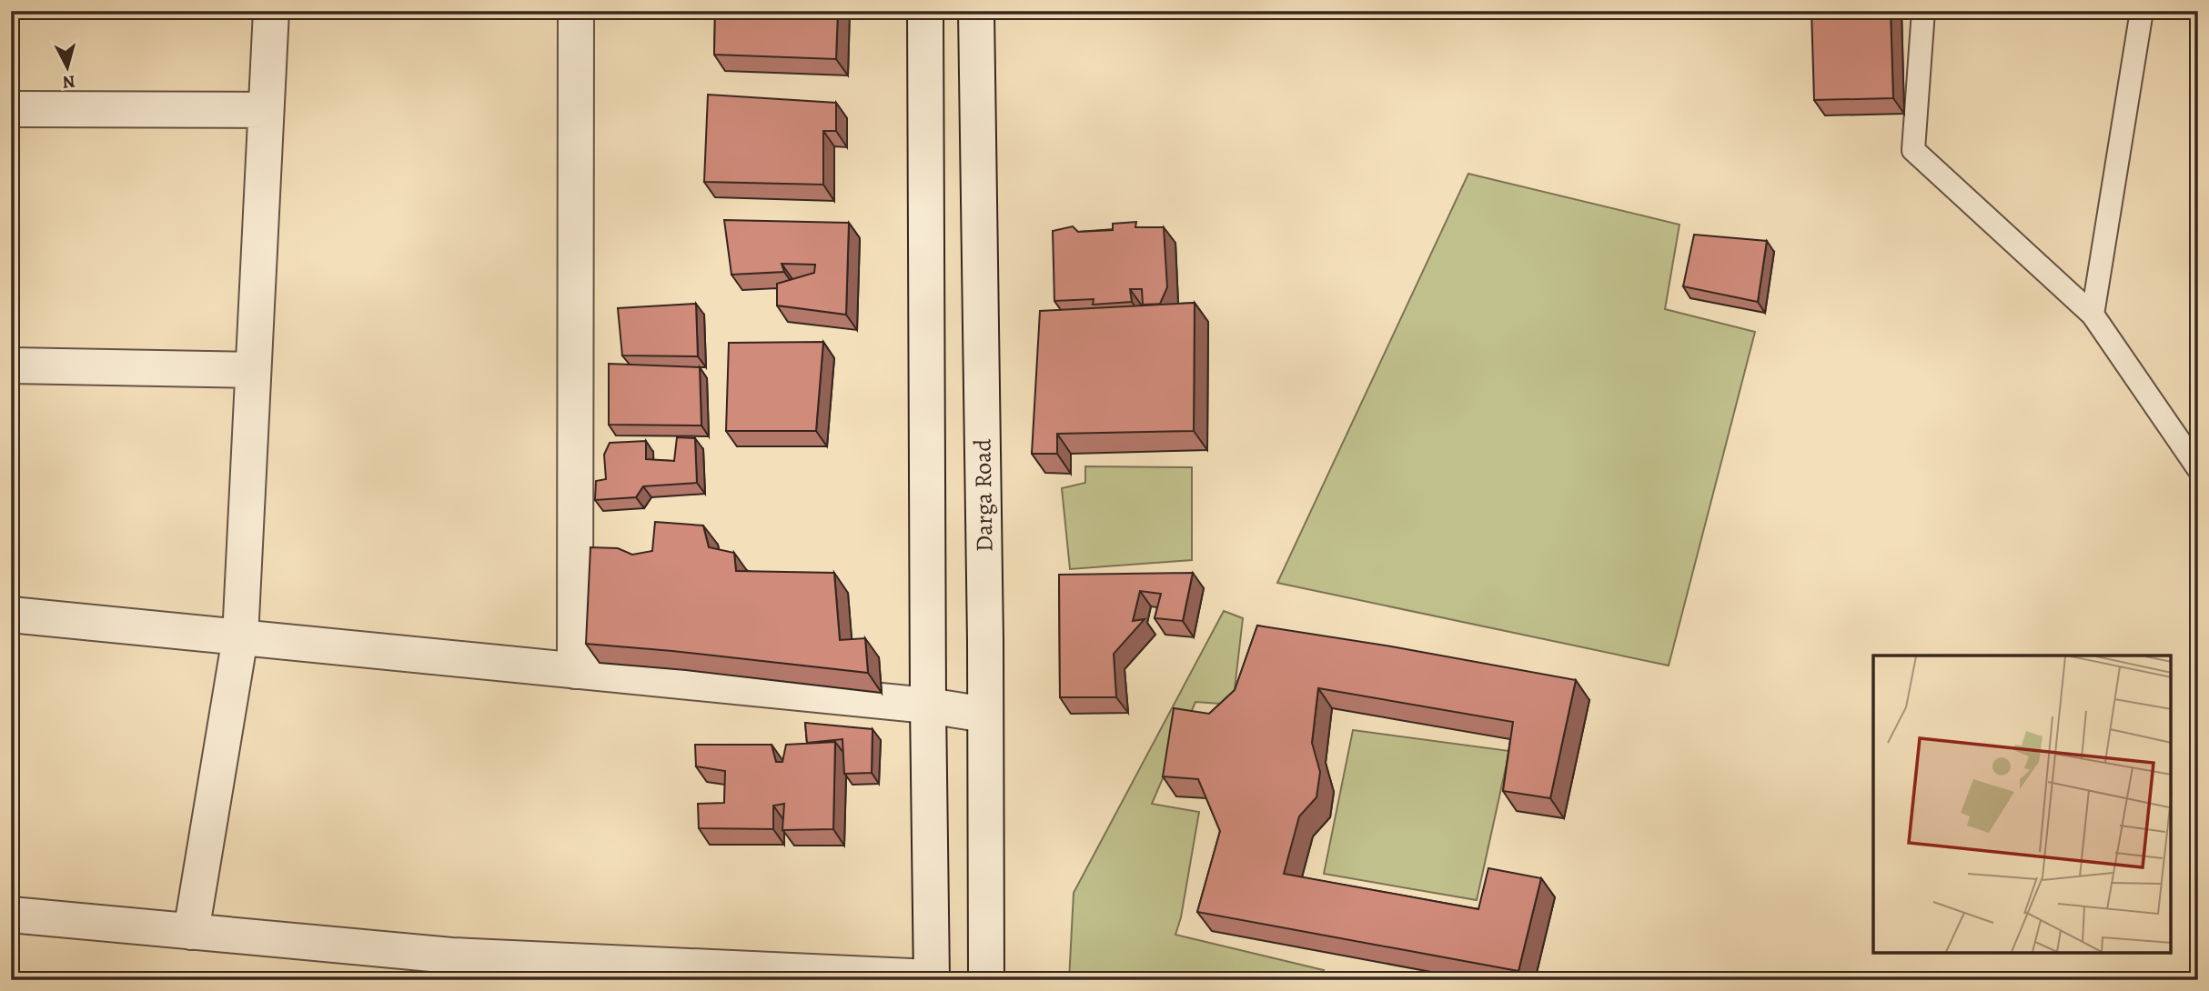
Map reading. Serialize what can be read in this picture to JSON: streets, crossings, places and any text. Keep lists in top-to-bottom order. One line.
{"streets":{"street":["Darga Road"]},"north":"bottom"}
